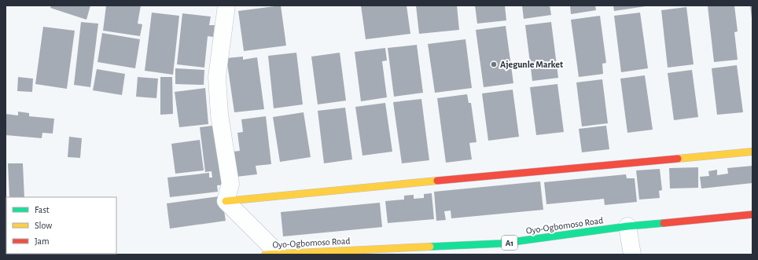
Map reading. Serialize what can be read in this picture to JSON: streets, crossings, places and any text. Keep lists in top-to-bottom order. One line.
{"streets":{"main road":["Oyo-Ogbomoso Road","A1"]},"places":["Ajegunle Market"],"legend":["Fast","Slow","Jam"]}
